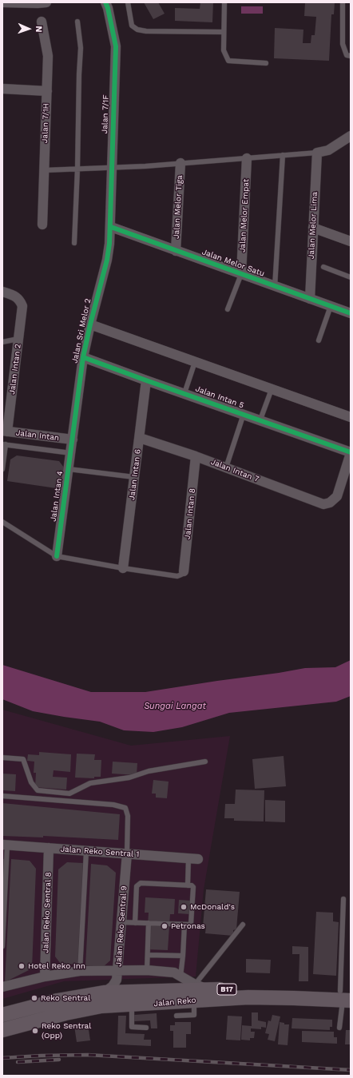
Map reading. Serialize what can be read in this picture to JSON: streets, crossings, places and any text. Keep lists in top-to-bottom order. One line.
{"streets":{"main road":["B17","Jalan Reko"],"street":["Jalan 7/1F","Jalan 7/1H","Jalan Melor Tiga","Jalan Melor Empat","Jalan Melor Lima","Jalan Melor Satu","Jalan Sri Melor 2","Jalan Intan 2","Jalan Intan 5","Jalan Intan","Jalan Intan 7","Jalan Intan 6","Jalan Intan 4","Jalan Intan 8","Jalan Reko Sentral 1","Jalan Reko Sentral 8","Jalan Reko Sentral 9"]},"crossings":[["Jalan 7/1F","Jalan Melor Satu"],["Jalan 7/1F","Jalan Sri Melor 2"],["Jalan Melor Tiga","Jalan Melor Satu"],["Jalan Melor Empat","Jalan Melor Satu"],["Jalan Melor Lima","Jalan Melor Satu"],["Jalan Melor Satu","Jalan Sri Melor 2"],["Jalan Sri Melor 2","Jalan Intan 5"],["Jalan Sri Melor 2","Jalan Intan"],["Jalan Sri Melor 2","Jalan Intan 4"],["Jalan Intan 2","Jalan Intan"],["Jalan Intan 5","Jalan Intan 7"],["Jalan Intan 5","Jalan Intan 6"],["Jalan Intan","Jalan Intan 4"],["Jalan Intan 7","Jalan Intan 6"],["Jalan Intan 7","Jalan Intan 8"],["Jalan Reko Sentral 1","Jalan Reko Sentral 8"],["Jalan Reko Sentral 1","Jalan Reko Sentral 9"],["Jalan Reko Sentral 9","Jalan Reko"]],"water":["Sungai Langat"],"places":["McDonald's","Petronas","Hotel Reko Inn","Reko Sentral","Reko Sentral (Opp)"],"north":"right"}
